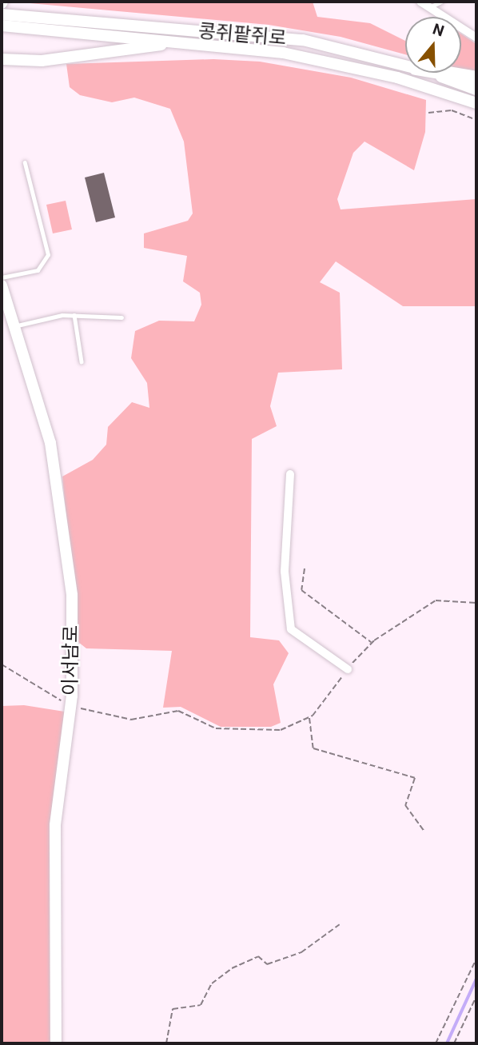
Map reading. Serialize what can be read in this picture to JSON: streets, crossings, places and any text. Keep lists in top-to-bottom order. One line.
{"streets":{"main road":["콩쥐팥쥐로","이서남로"]},"north":"top"}
